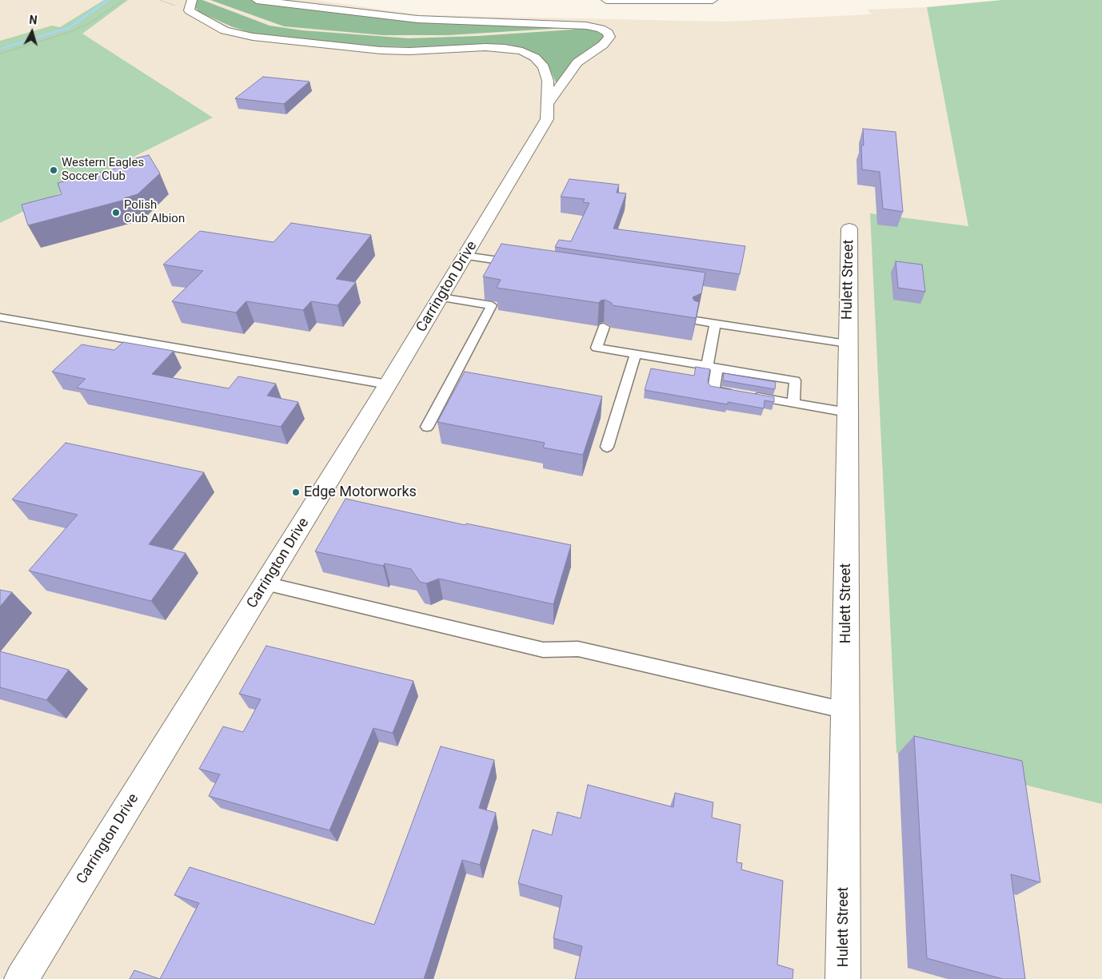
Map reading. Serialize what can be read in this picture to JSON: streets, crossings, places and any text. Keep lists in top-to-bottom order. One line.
{"streets":{"main road":["Hulett Street","Carrington Drive"]},"places":["Western Eagles Soccer Club","Polish Club Albion","Edge Motorworks"],"north":"top"}
